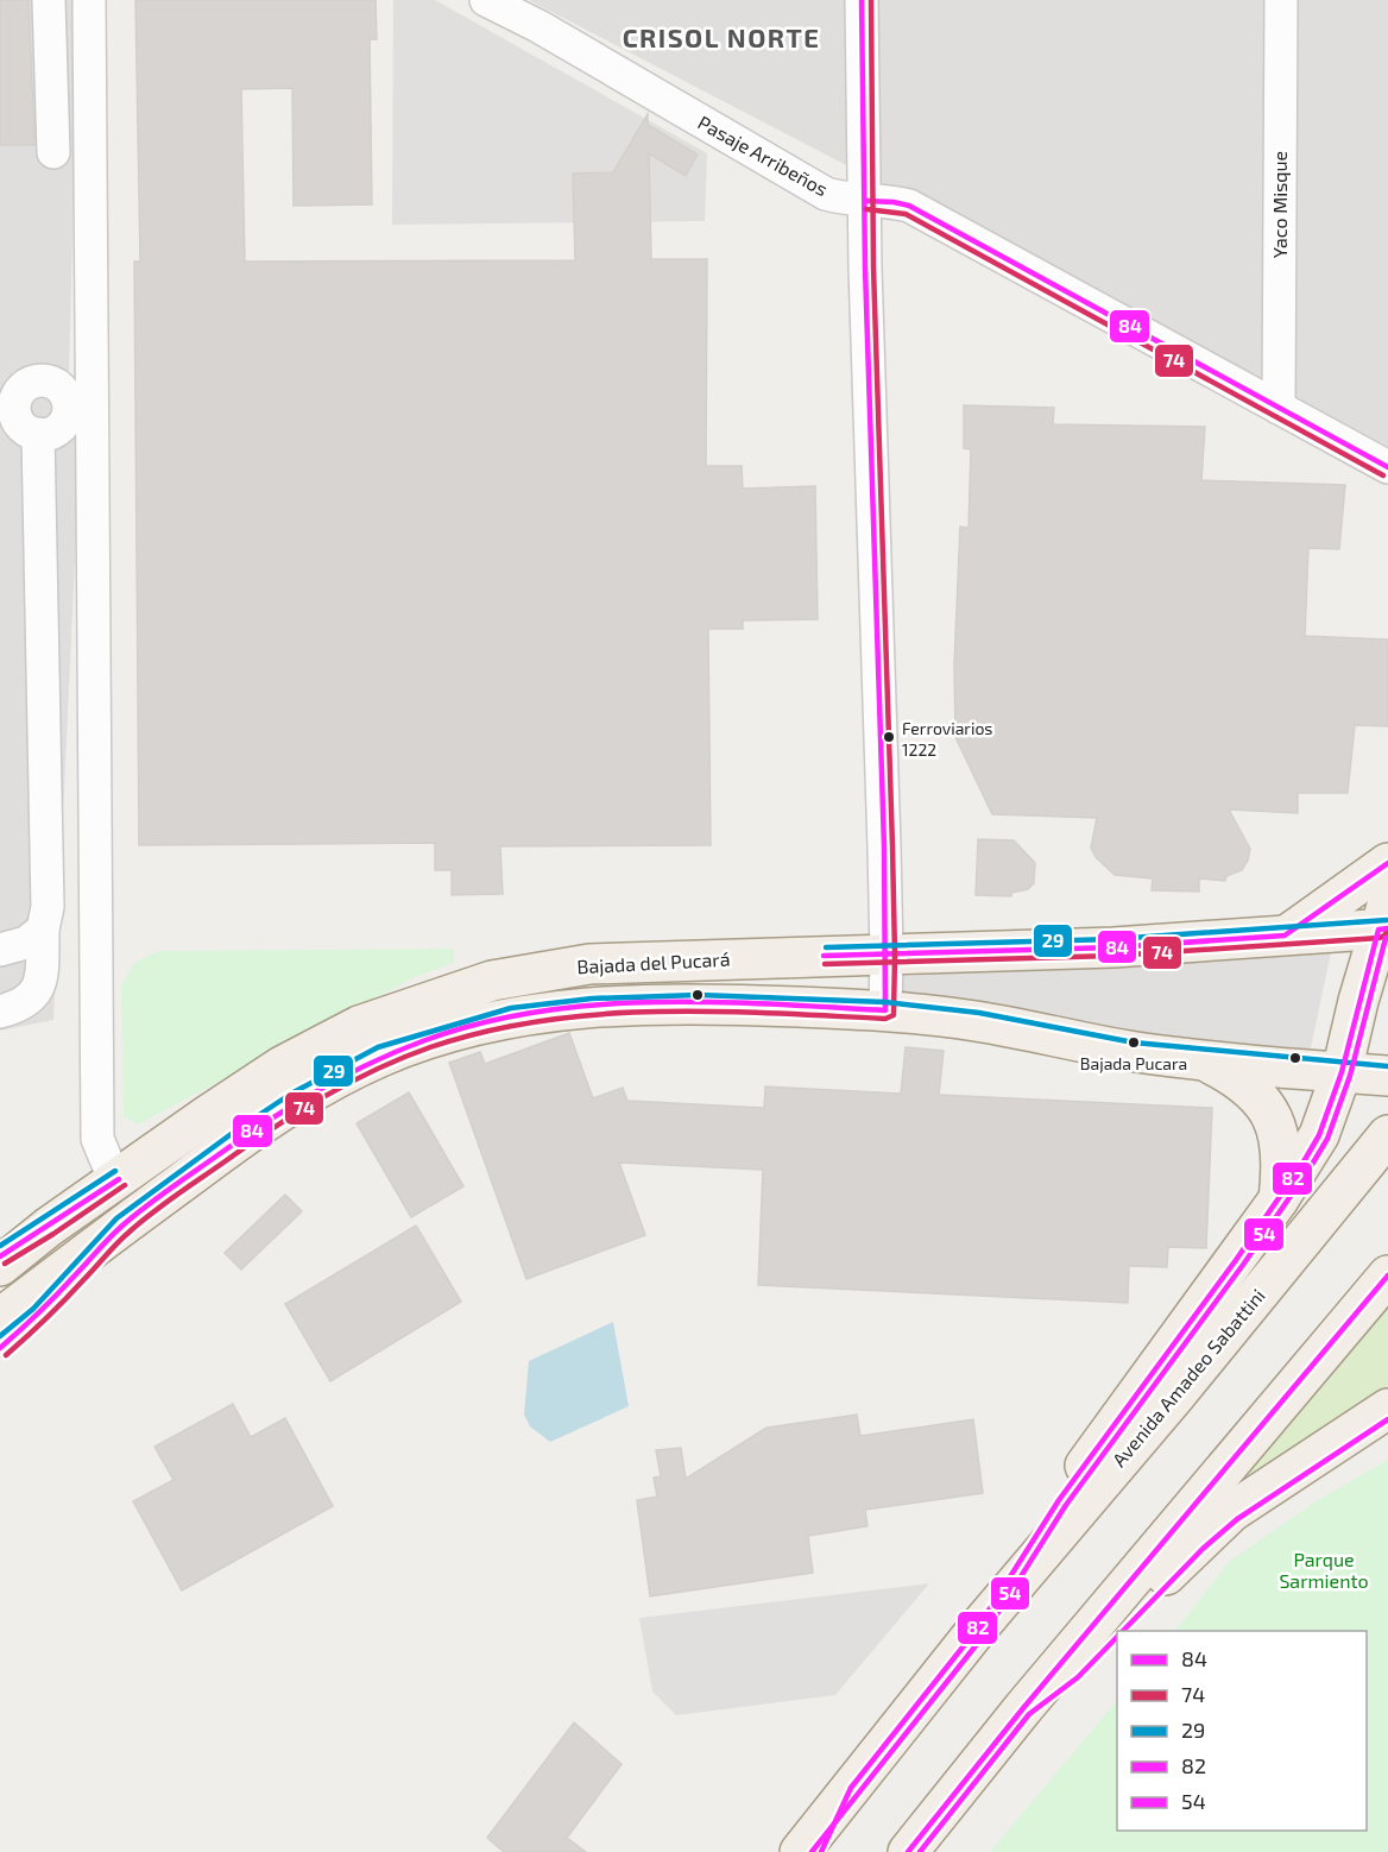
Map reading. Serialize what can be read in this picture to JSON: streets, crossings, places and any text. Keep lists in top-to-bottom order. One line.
{"streets":{"main road":["Bajada del Pucará","Avenida Amadeo Sabattini"],"street":["Pasaje Arribeños","Yaco Misque"]},"crossings":[["Pasaje Arribeños","Yaco Misque"]],"districts":["CRISOL NORTE"],"parks":["Parque Sarmiento"],"places":["Ferroviarios 1222","Bajada Pucara"],"lines":["transit line 84","transit line 74","transit line 29","transit line 82","transit line 54"],"legend":["84","74","29","82","54"]}
